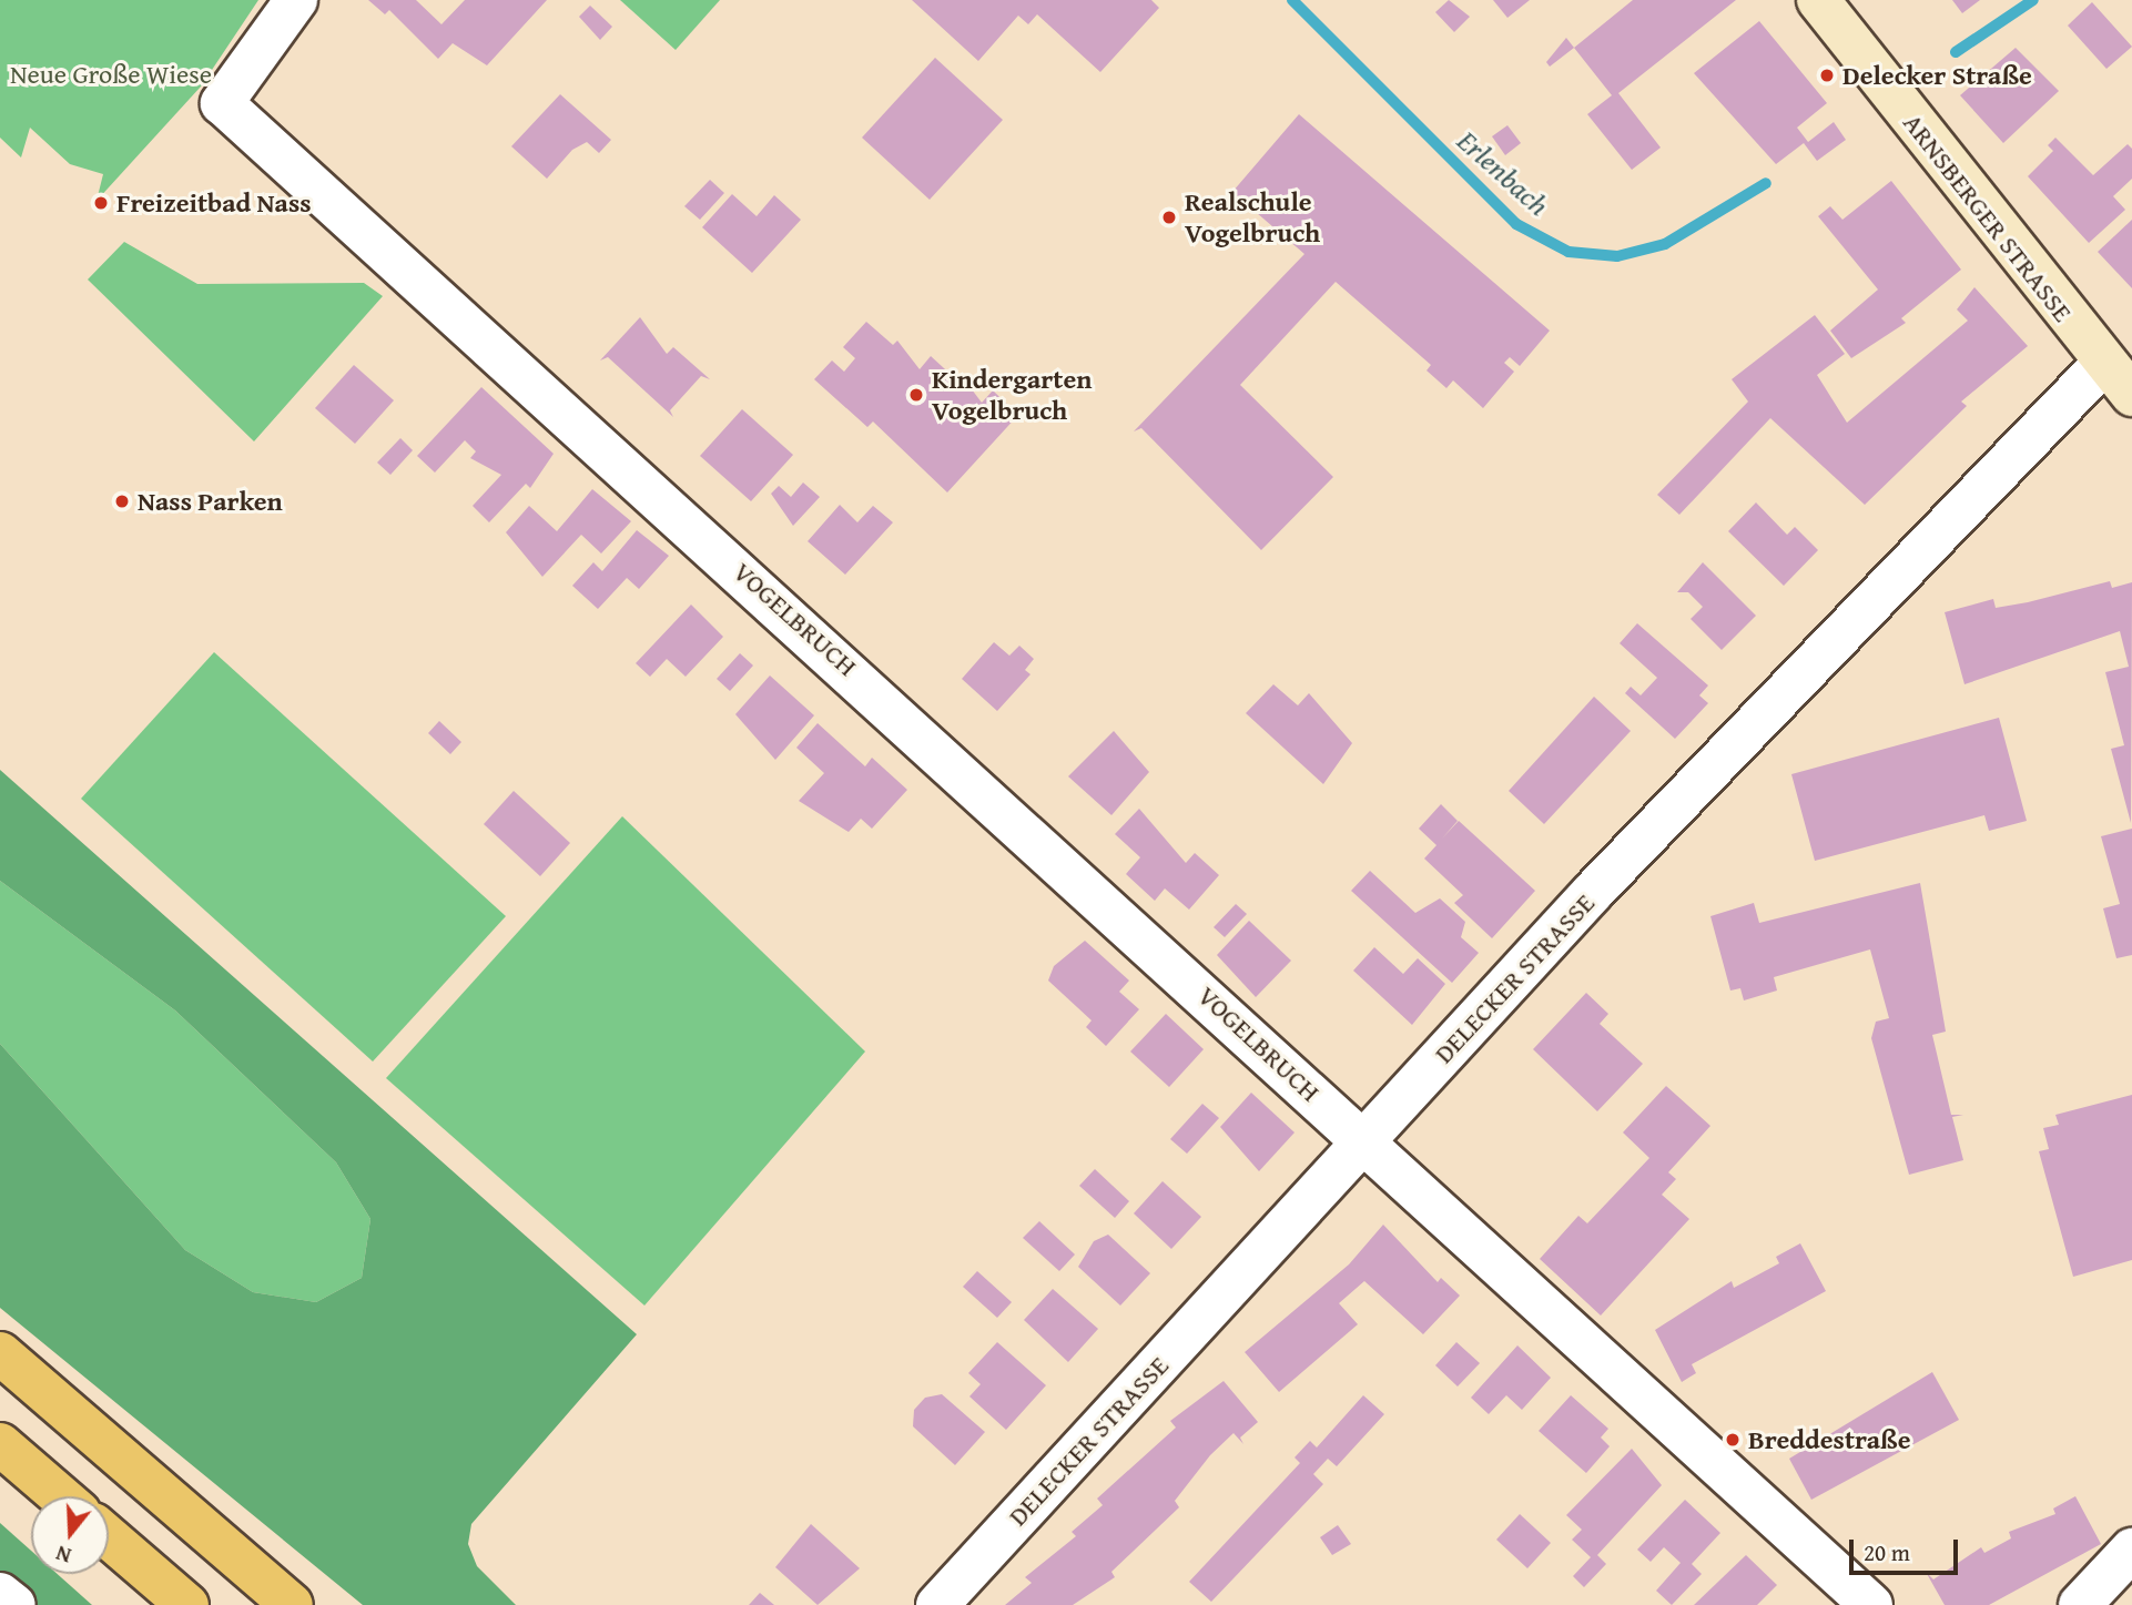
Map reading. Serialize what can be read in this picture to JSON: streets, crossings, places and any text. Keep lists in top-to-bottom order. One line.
{"streets":{"street":["ARNSBERGER STRASSE","VOGELBRUCH","DELECKER STRASSE"]},"crossings":[["ARNSBERGER STRASSE","DELECKER STRASSE"],["VOGELBRUCH","DELECKER STRASSE"]],"water":["Erlenbach"],"parks":["Neue Große Wiese"],"places":["Delecker Straße","Freizeitbad Nass","Realschule Vogelbruch","Kindergarten Vogelbruch","Nass Parken","Breddestraße"],"scale_bar":"20 m","north":"bottom"}
